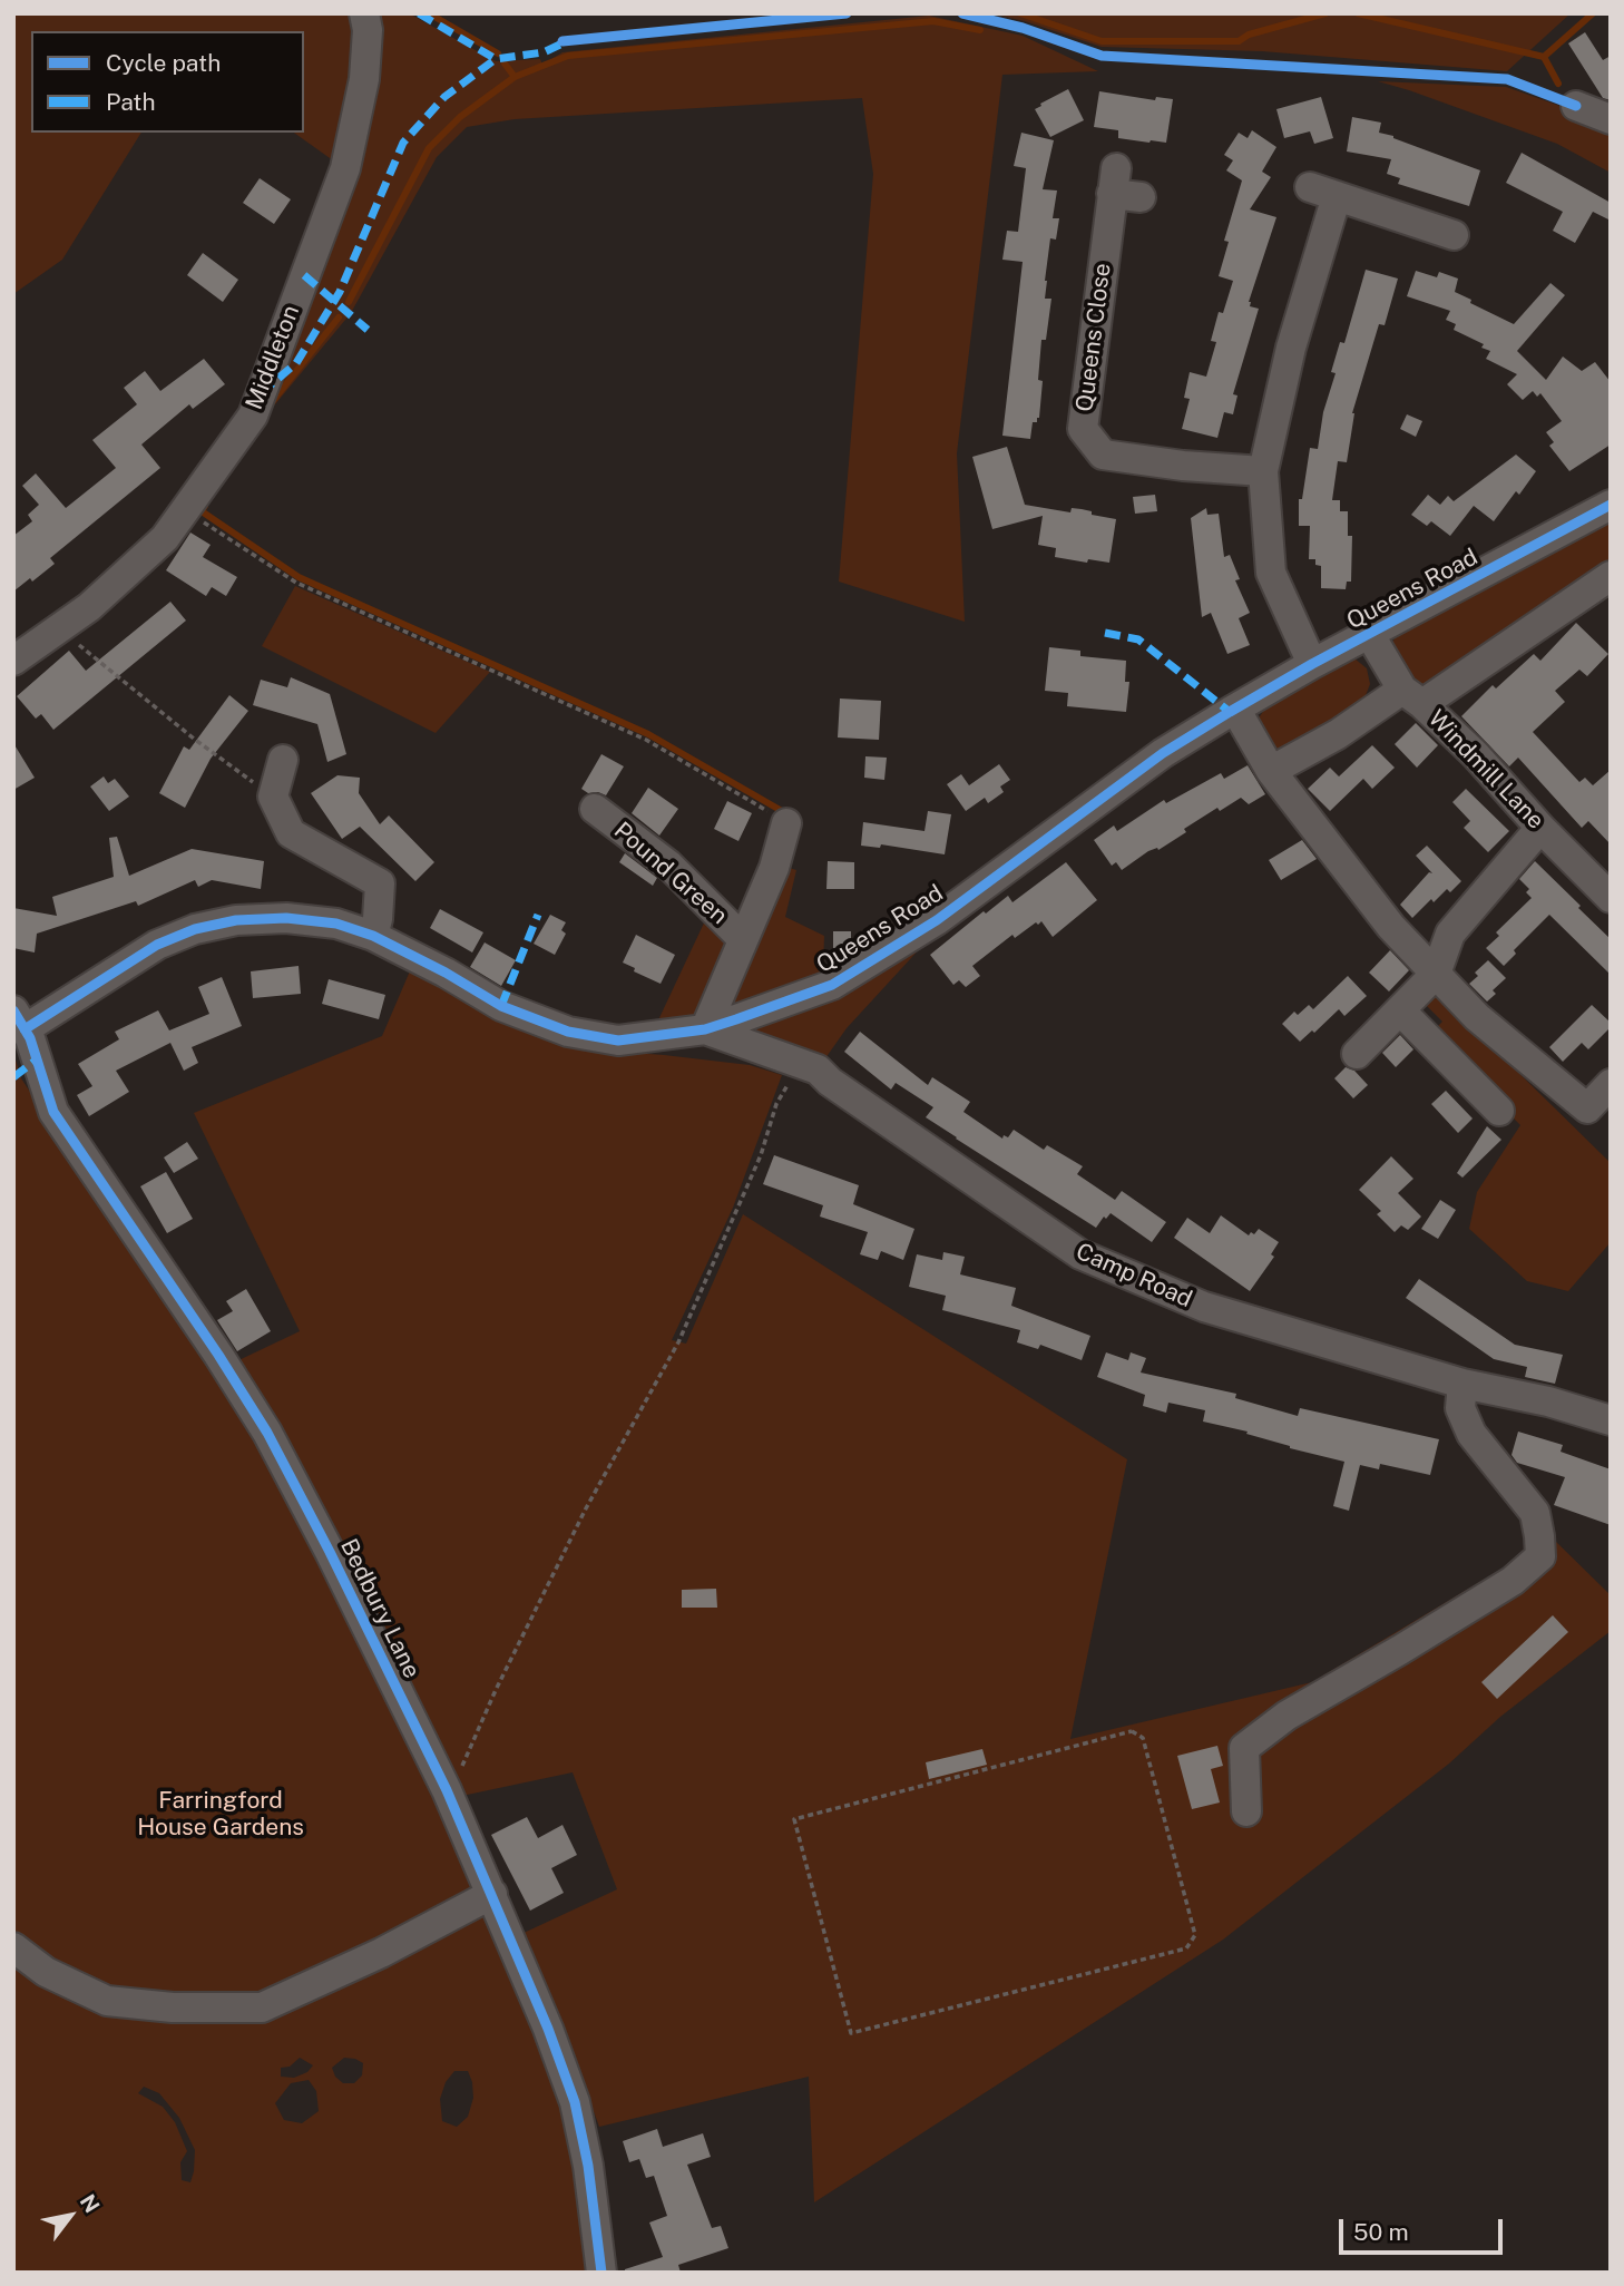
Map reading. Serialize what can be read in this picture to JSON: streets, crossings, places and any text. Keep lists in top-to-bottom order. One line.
{"streets":{"street":["Queens Close","Middleton","Queens Road","Windmill Lane","Pound Green","Camp Road","Bedbury Lane"]},"crossings":[["Queens Road","Windmill Lane"],["Queens Road","Pound Green"],["Queens Road","Camp Road"],["Queens Road","Bedbury Lane"],["Pound Green","Camp Road"]],"parks":["Farringford House Gardens"],"legend":["Cycle path","Path"],"scale_bar":"50 m","north":"top right"}
